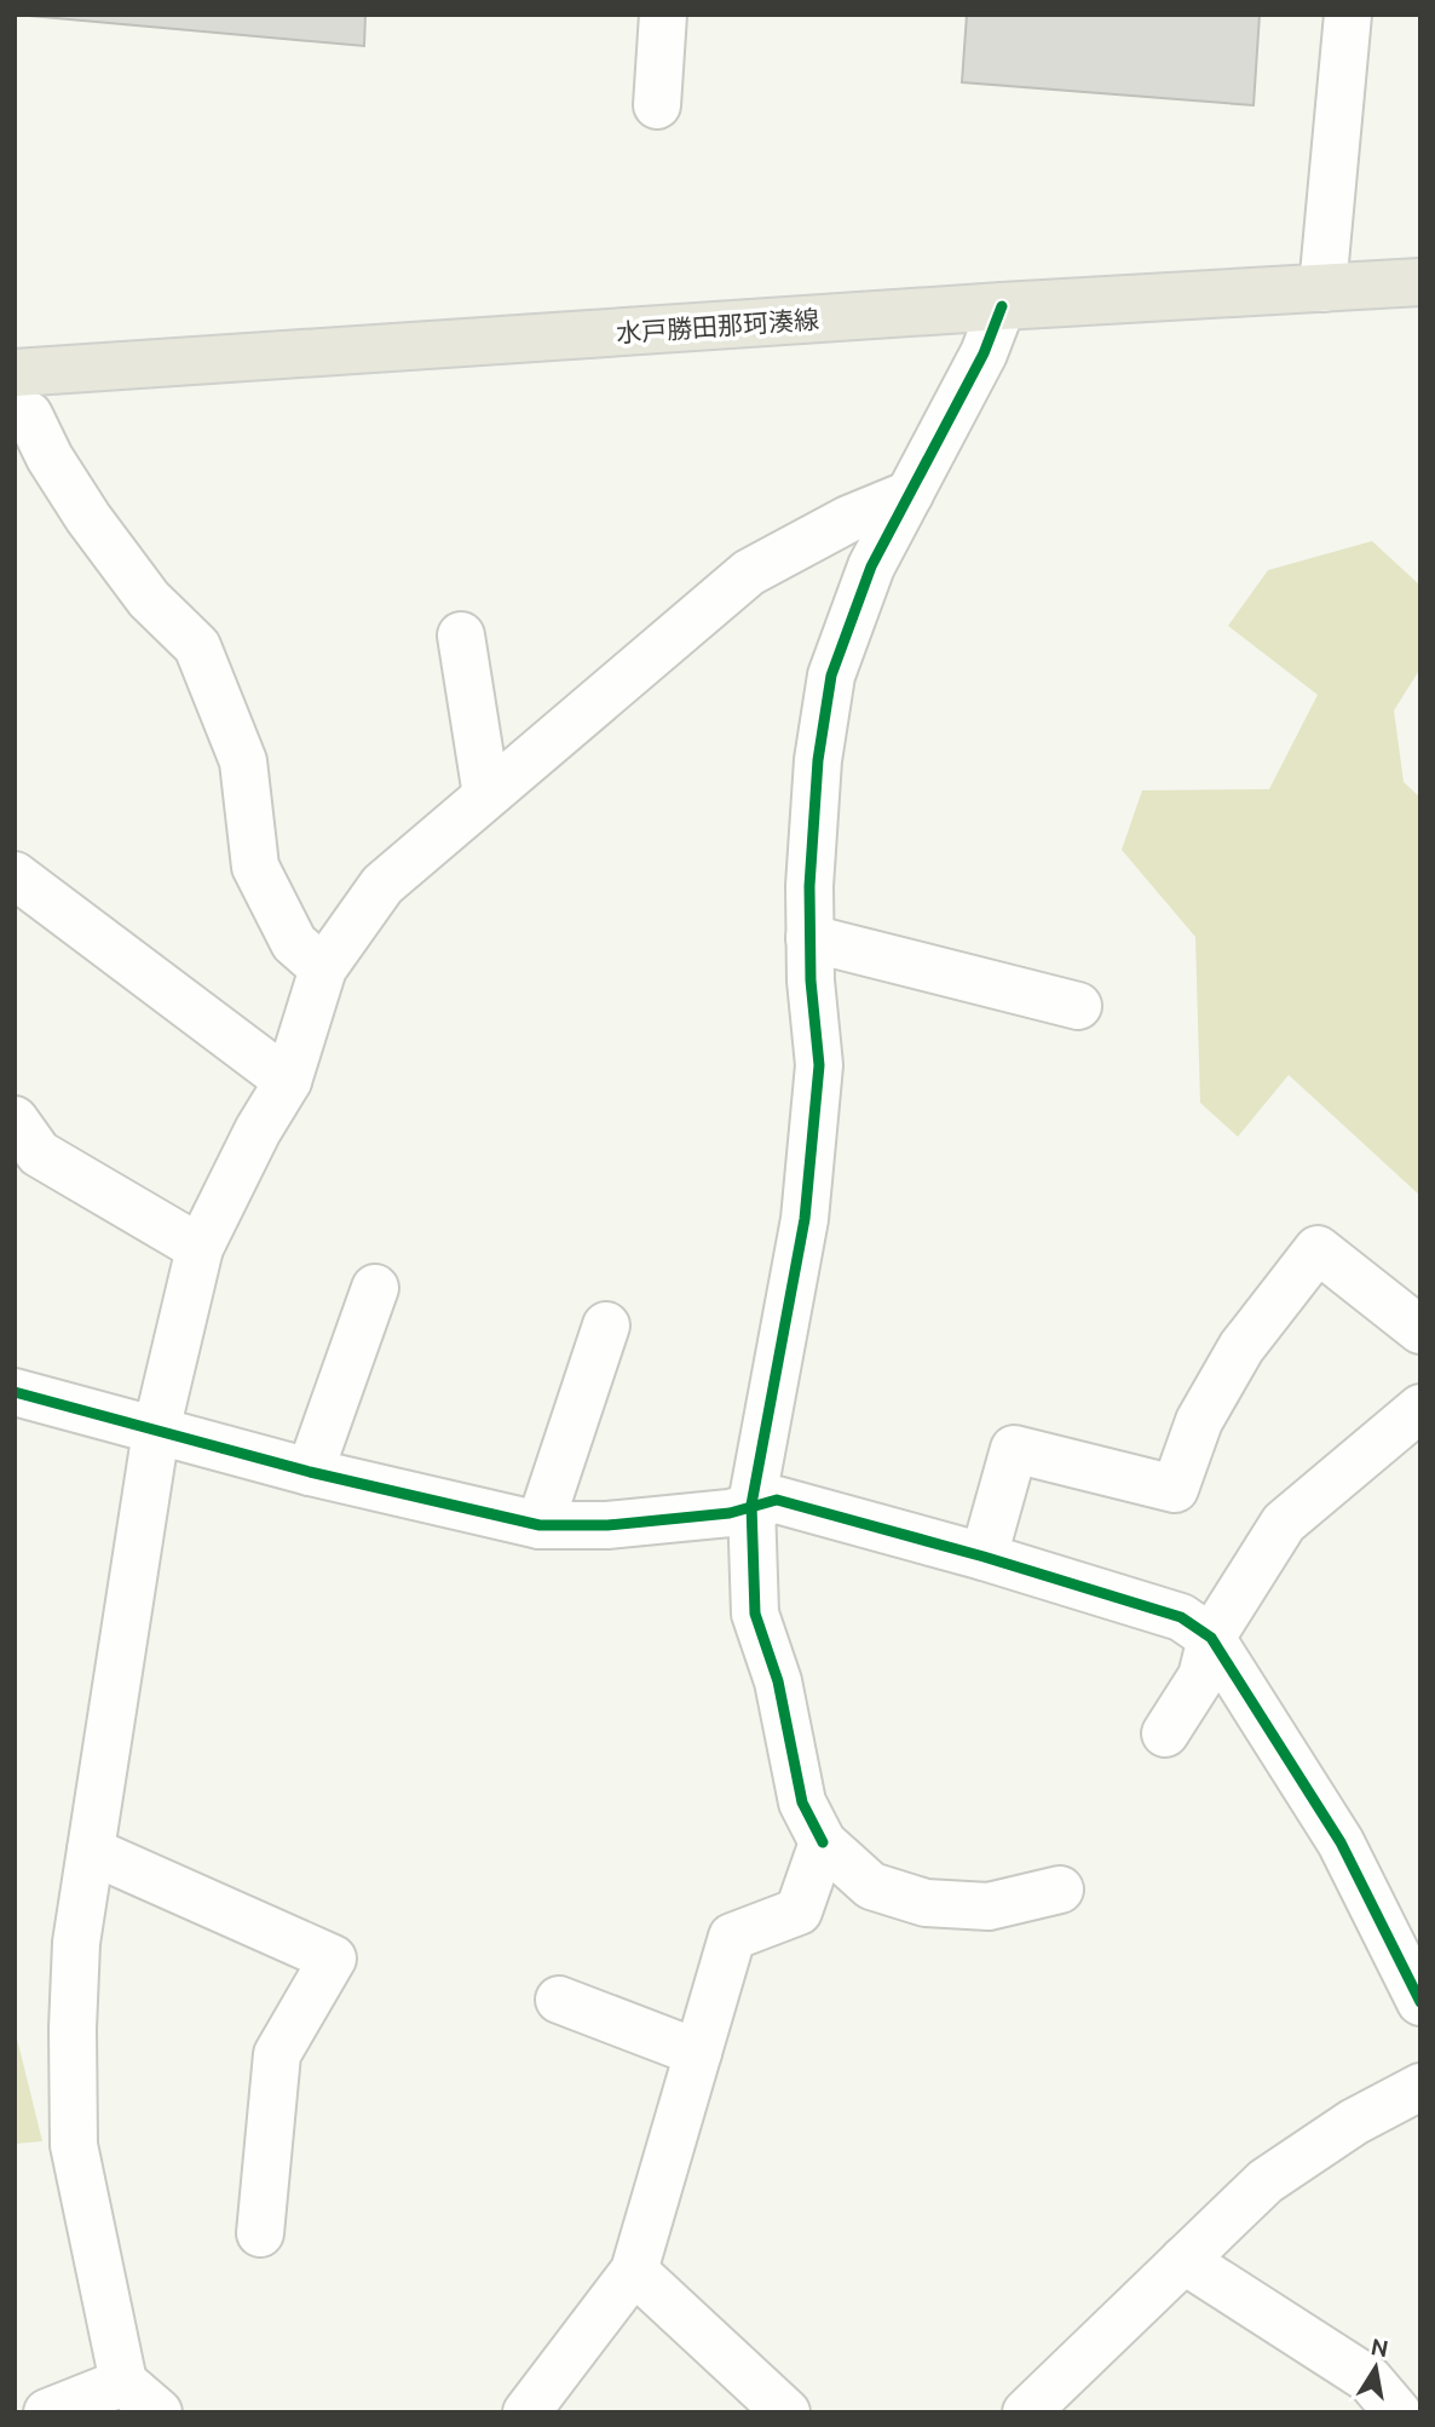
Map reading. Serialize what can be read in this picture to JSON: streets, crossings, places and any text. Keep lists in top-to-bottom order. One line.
{"streets":{"main road":["水戸勝田那珂湊線"]},"north":"top"}
